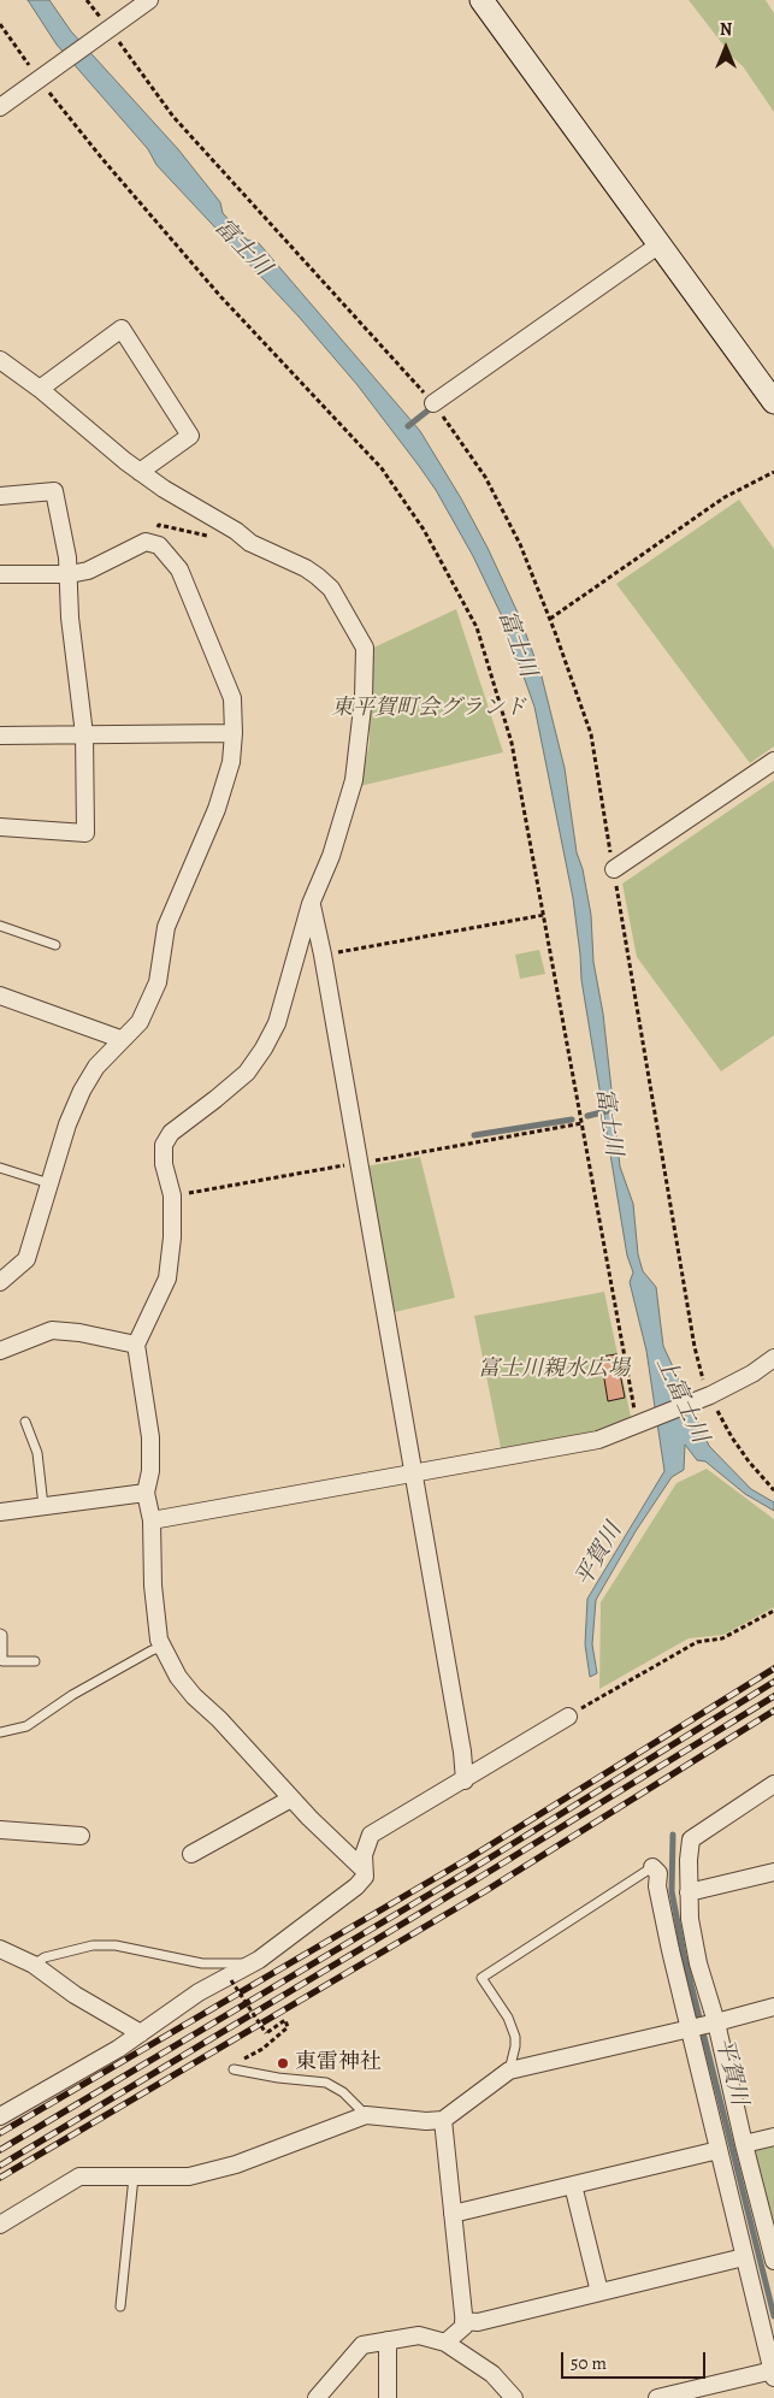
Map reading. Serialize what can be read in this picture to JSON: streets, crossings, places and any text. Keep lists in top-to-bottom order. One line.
{"water":["富士川","上富士川","平賀川"],"parks":["東平賀町会グランド","富士川親水広場"],"places":["東雷神社"],"scale_bar":"50 m","north":"top"}
